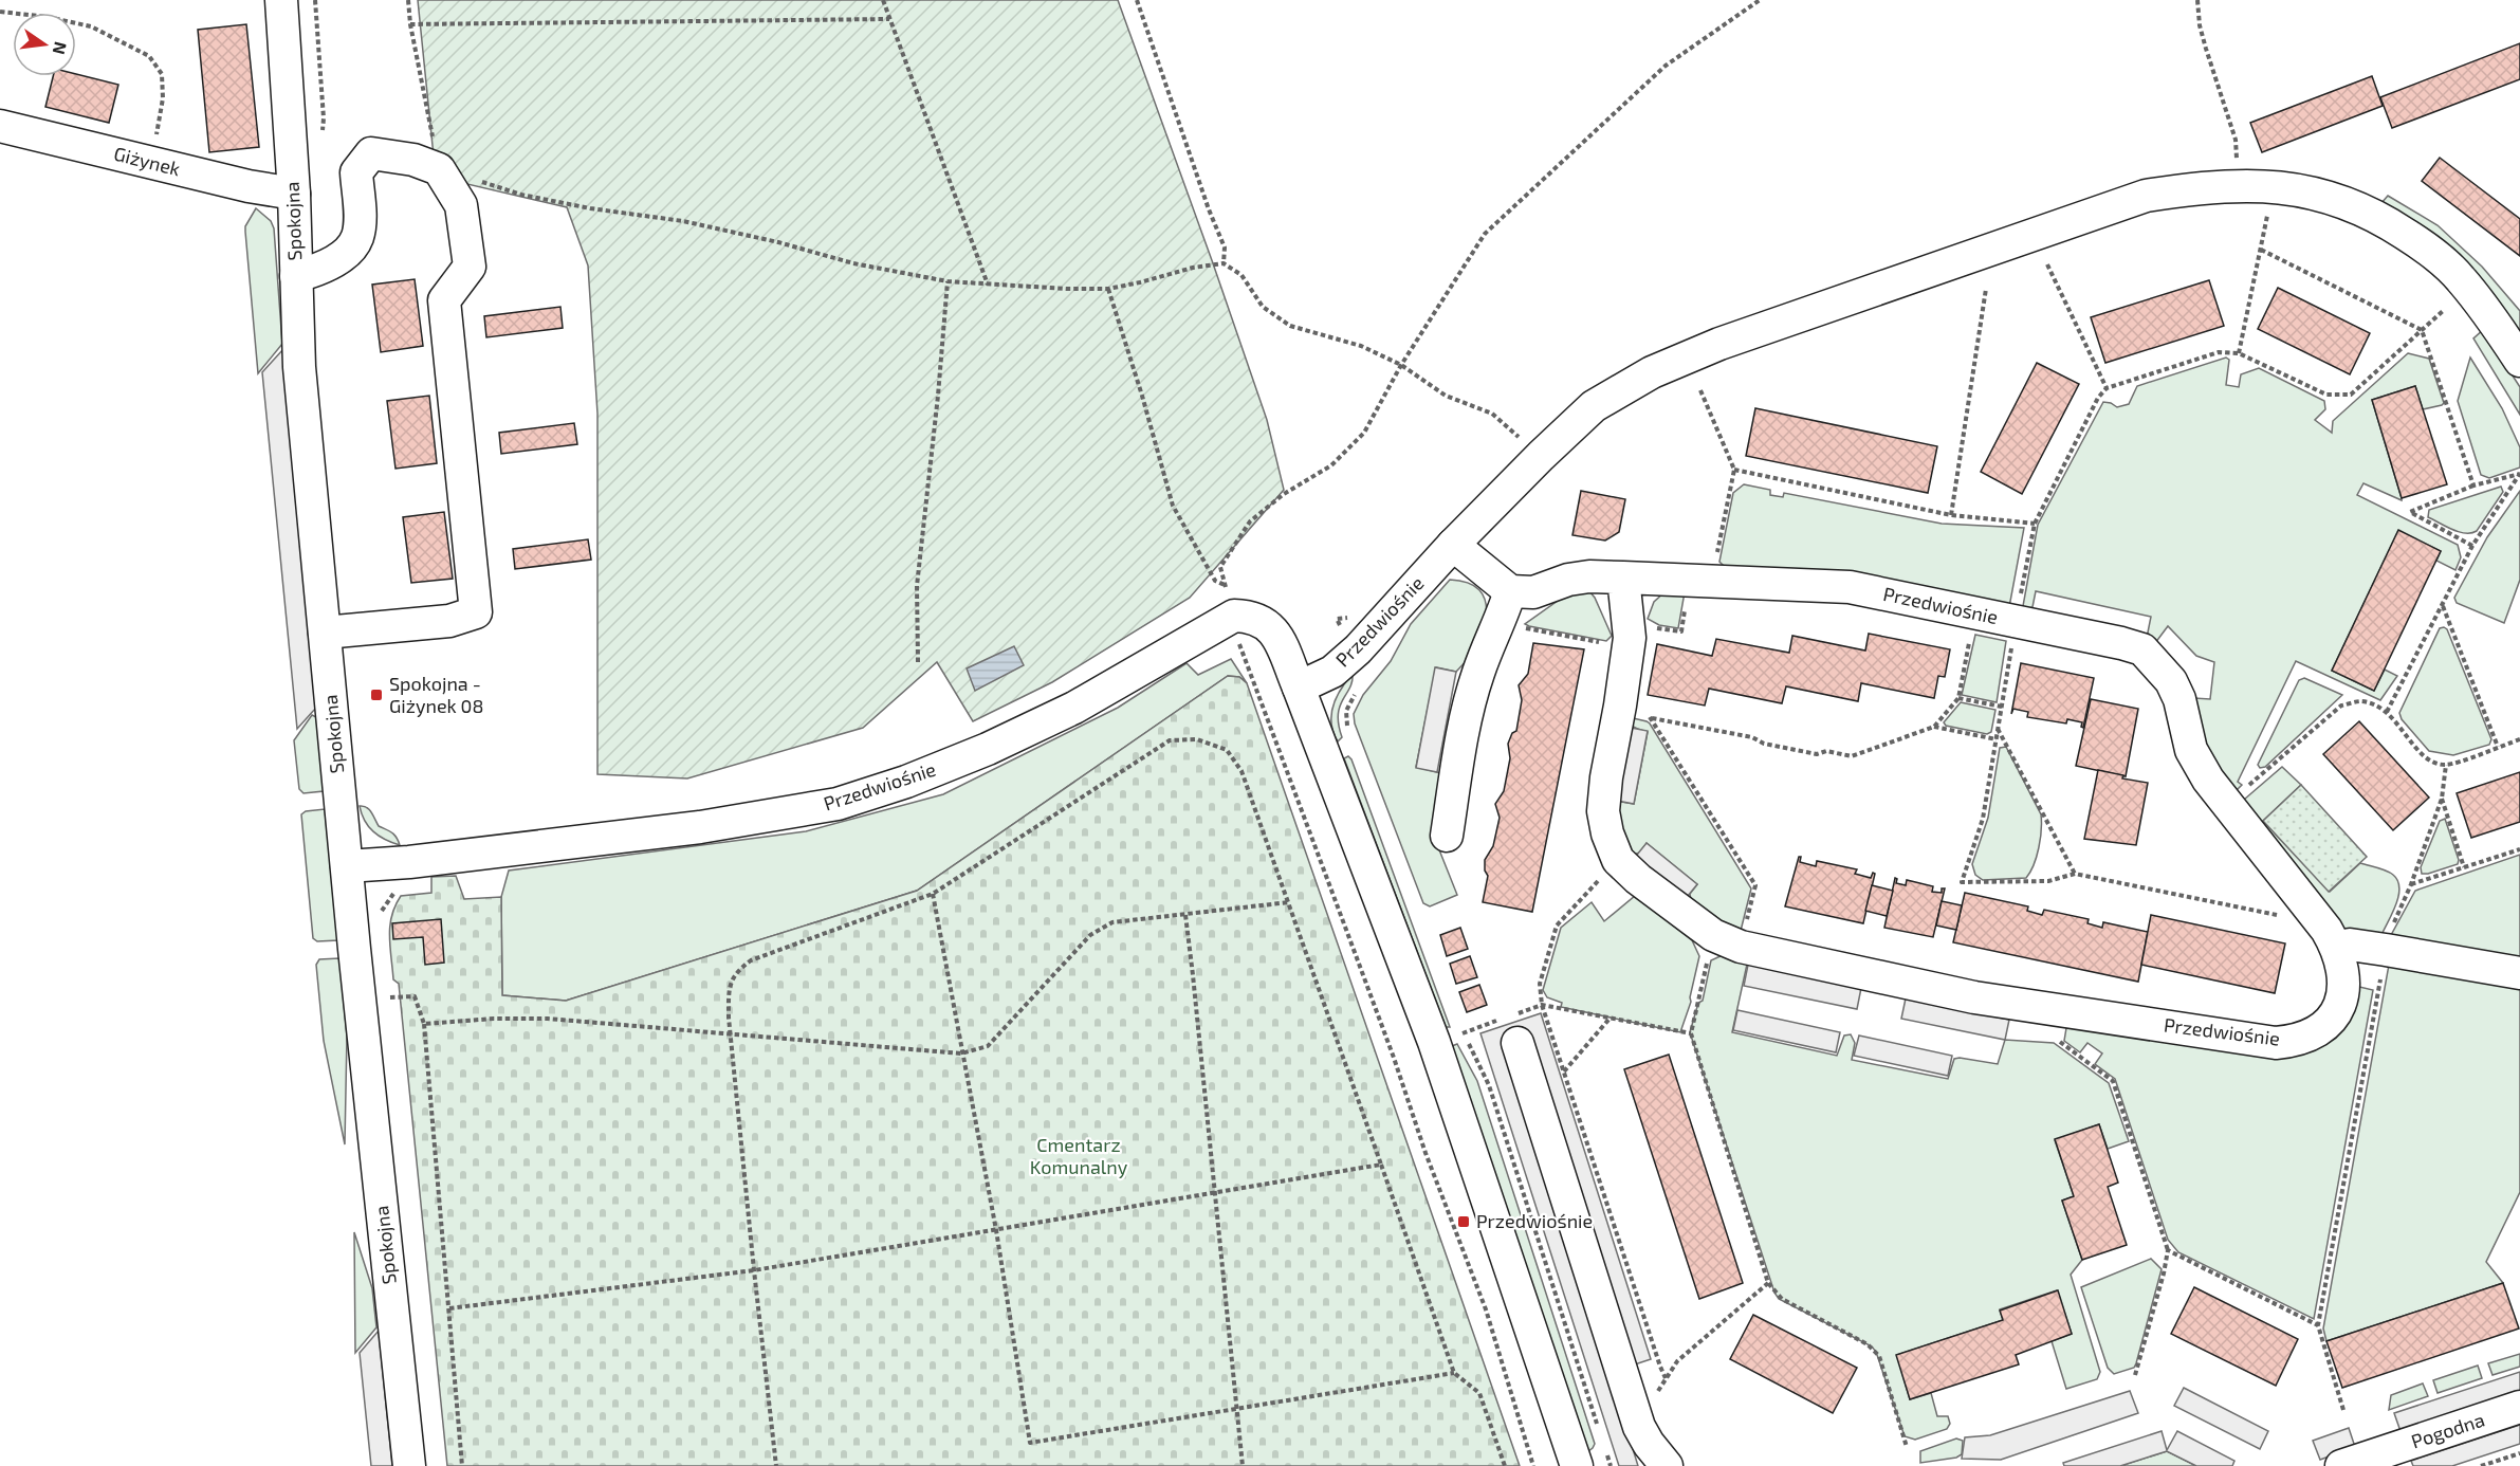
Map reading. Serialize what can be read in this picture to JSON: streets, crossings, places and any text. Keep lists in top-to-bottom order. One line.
{"streets":{"street":["Giżynek","Spokojna","Przedwiośnie","Pogodna"]},"crossings":[["Giżynek","Spokojna"],["Spokojna","Przedwiośnie"]],"parks":["Cmentarz Komunalny"],"places":{"transit":["Spokojna - Giżynek 08","Przedwiośnie"]},"north":"right"}
